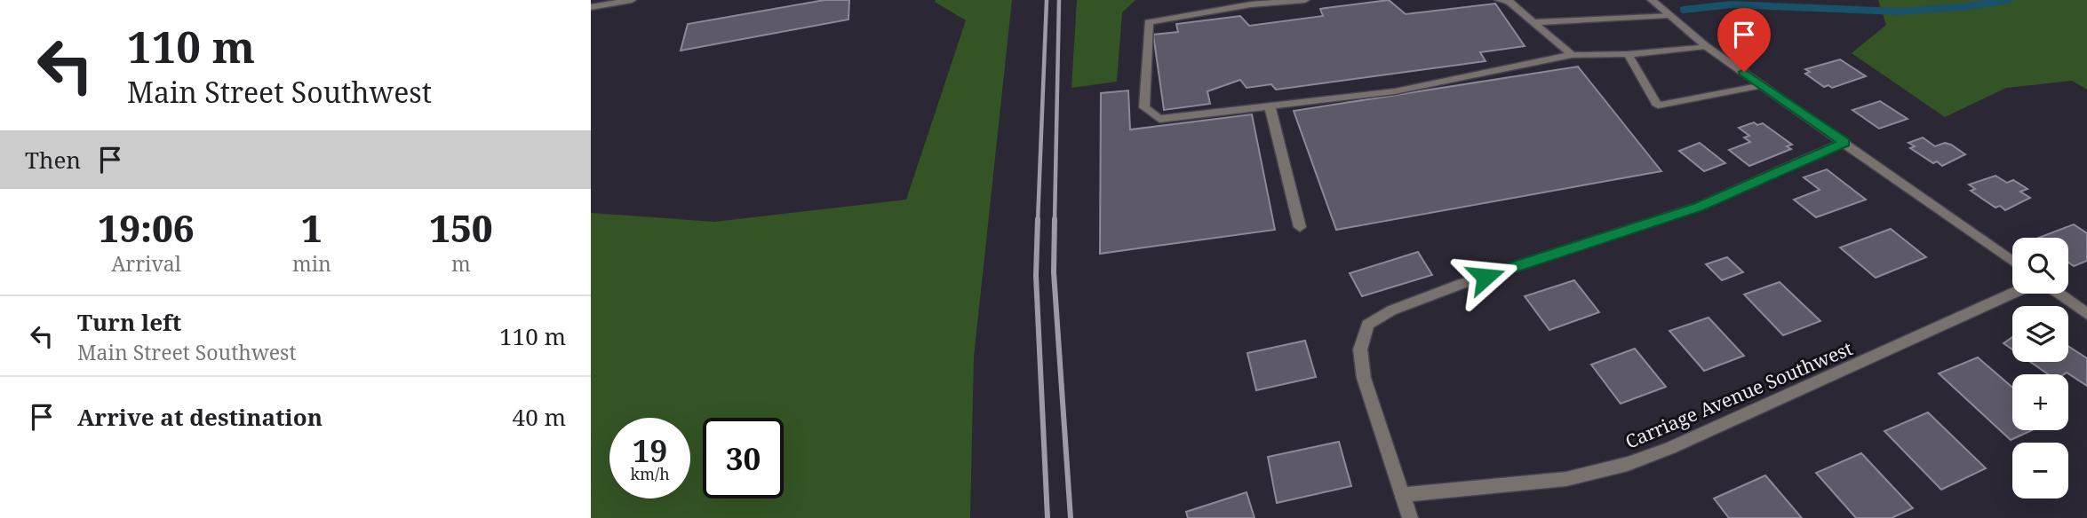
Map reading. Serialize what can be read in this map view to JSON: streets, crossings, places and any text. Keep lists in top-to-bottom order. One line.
{"streets":{"street":["Carriage Avenue Southwest"]},"page":{"turn":["110 m","Main Street Southwest"],"then":"Then","eta":["19:06","Arrival","1","min","150","m"],"map_buttons":["+","−"],"list":[{"name":"Turn left","note":"Main Street Southwest","value":"110 m"},{"name":"Arrive at destination","value":"40 m"}],"speed":"19 km/h","limit":"30"}}
